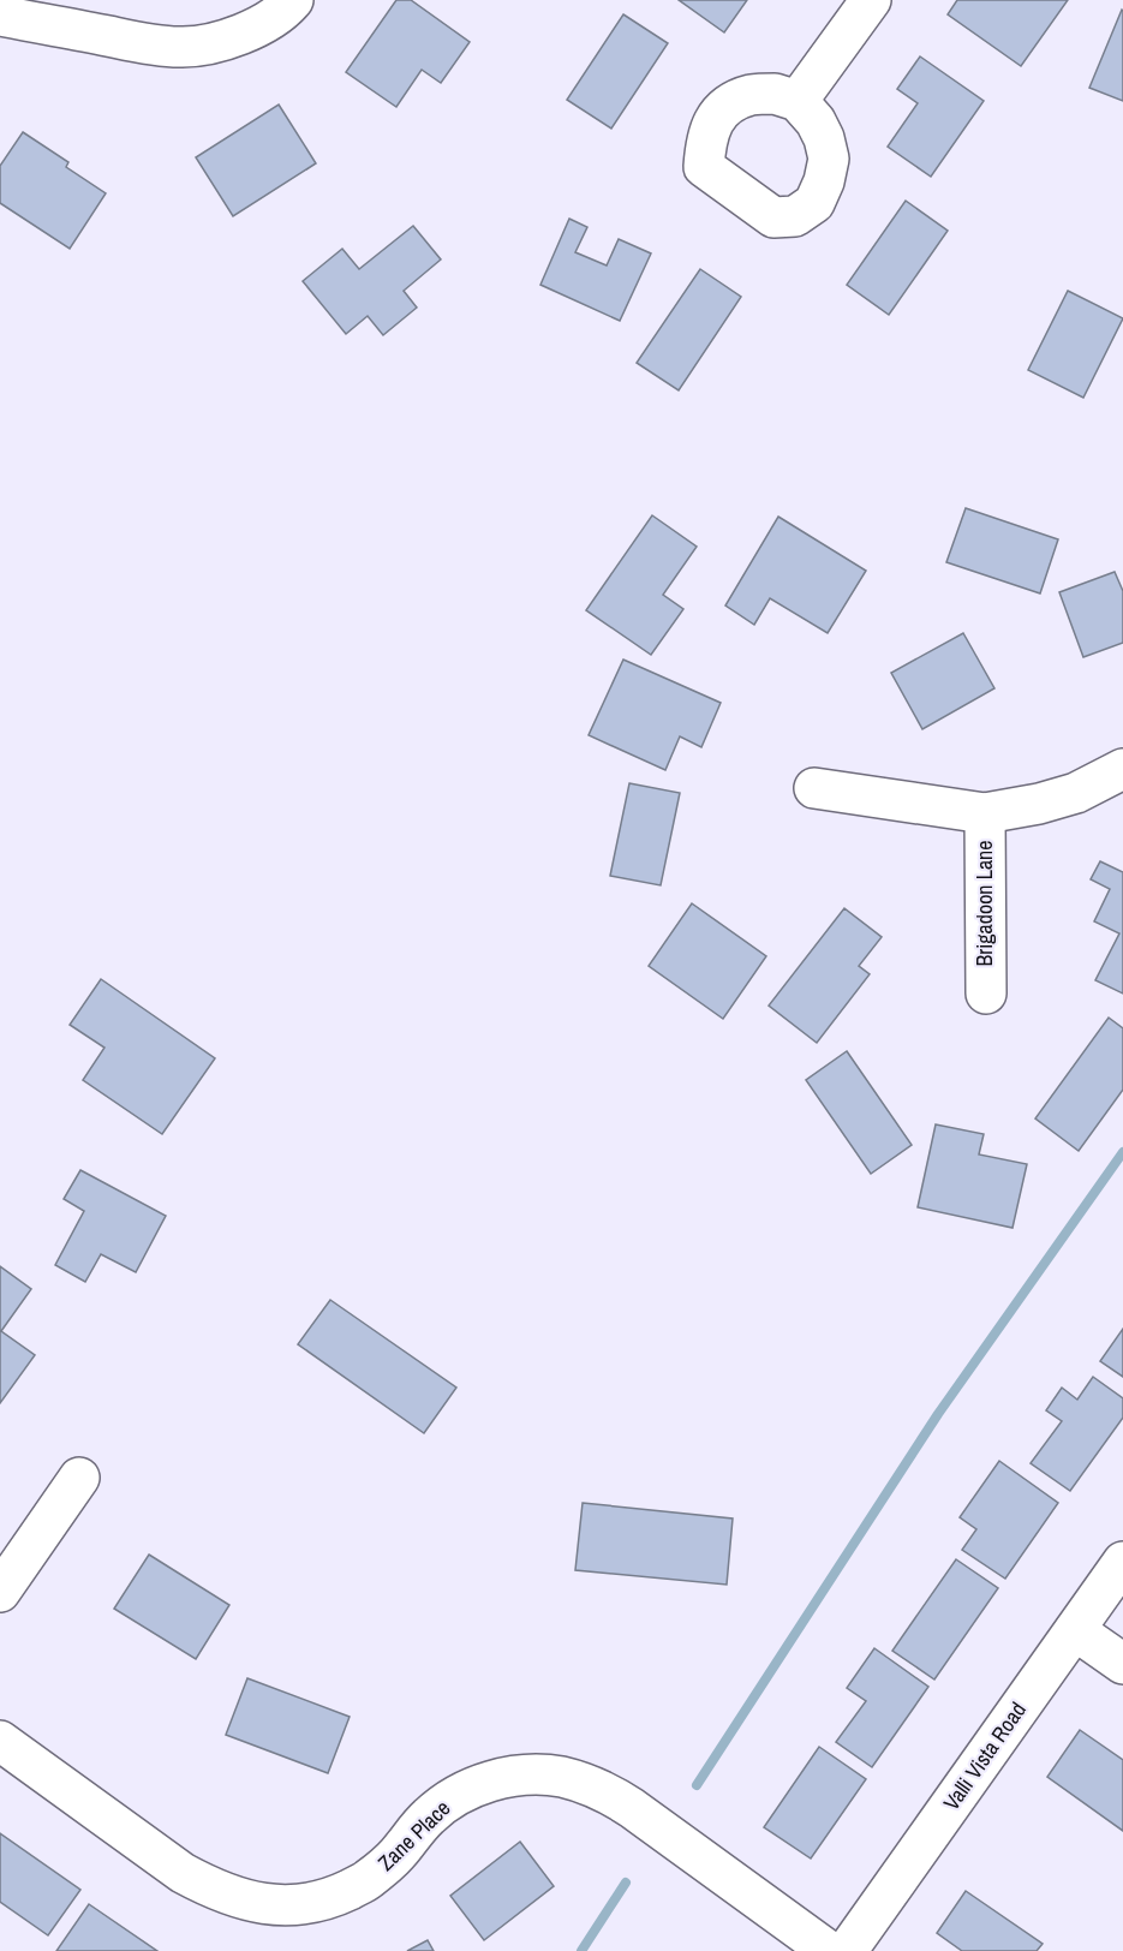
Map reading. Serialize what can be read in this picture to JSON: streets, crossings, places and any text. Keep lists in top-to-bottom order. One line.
{"streets":{"street":["Brigadoon Lane","Valli Vista Road","Zane Place"]}}
